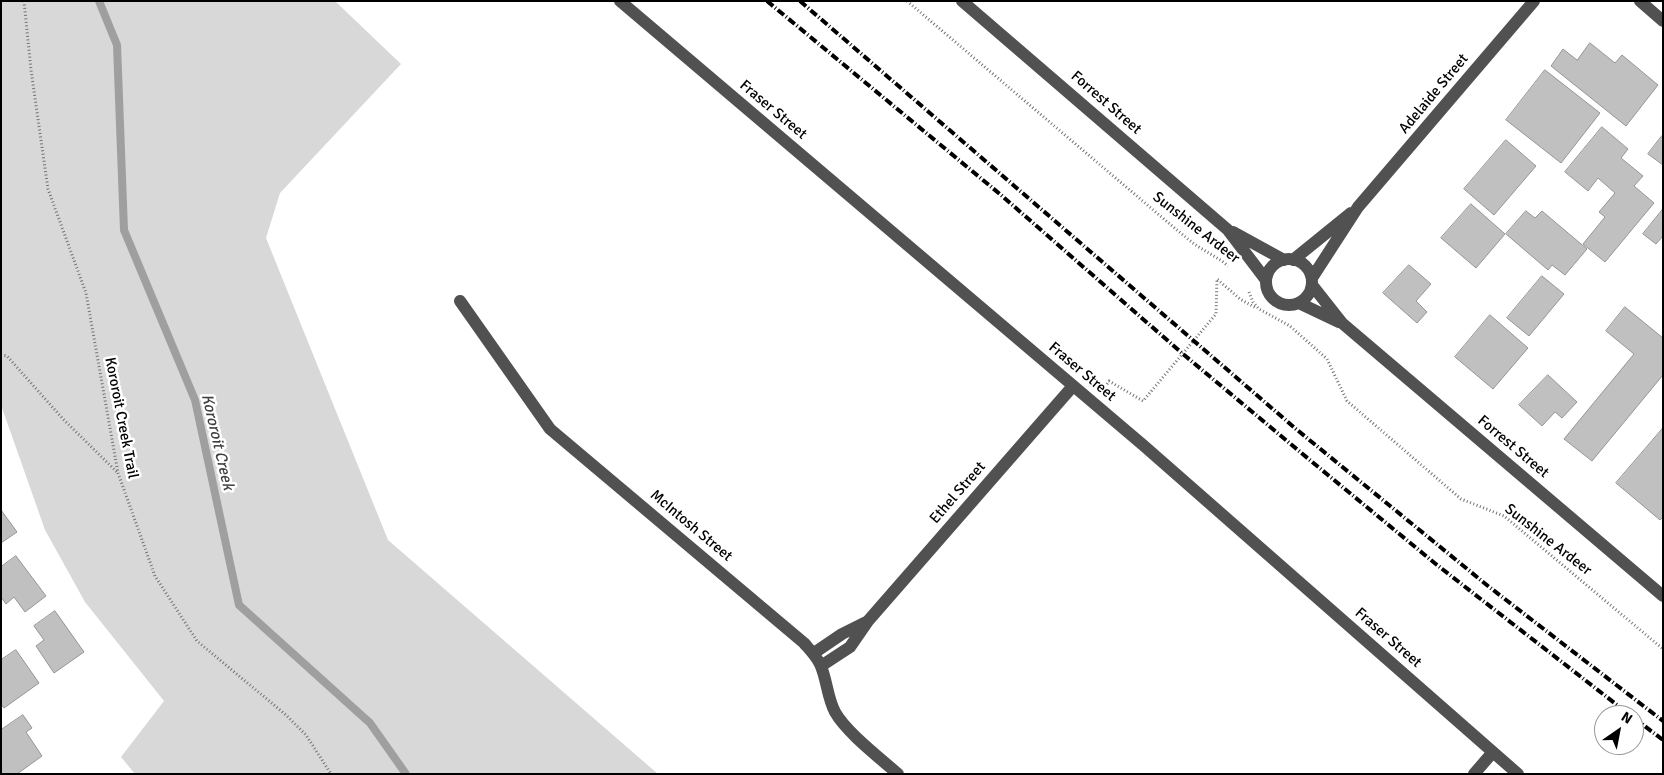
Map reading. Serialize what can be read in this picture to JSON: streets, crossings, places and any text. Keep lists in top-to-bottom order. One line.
{"streets":{"street":["Adelaide Street","Forrest Street","Fraser Street","Ethel Street","McIntosh Street"],"path":["Sunshine Ardeer","Kororoit Creek Trail"]},"crossings":[["Adelaide Street","Forrest Street"],["Fraser Street","Sunshine Ardeer"],["Fraser Street","Ethel Street"],["Ethel Street","McIntosh Street"]],"water":["Kororoit Creek"],"north":"top right"}
